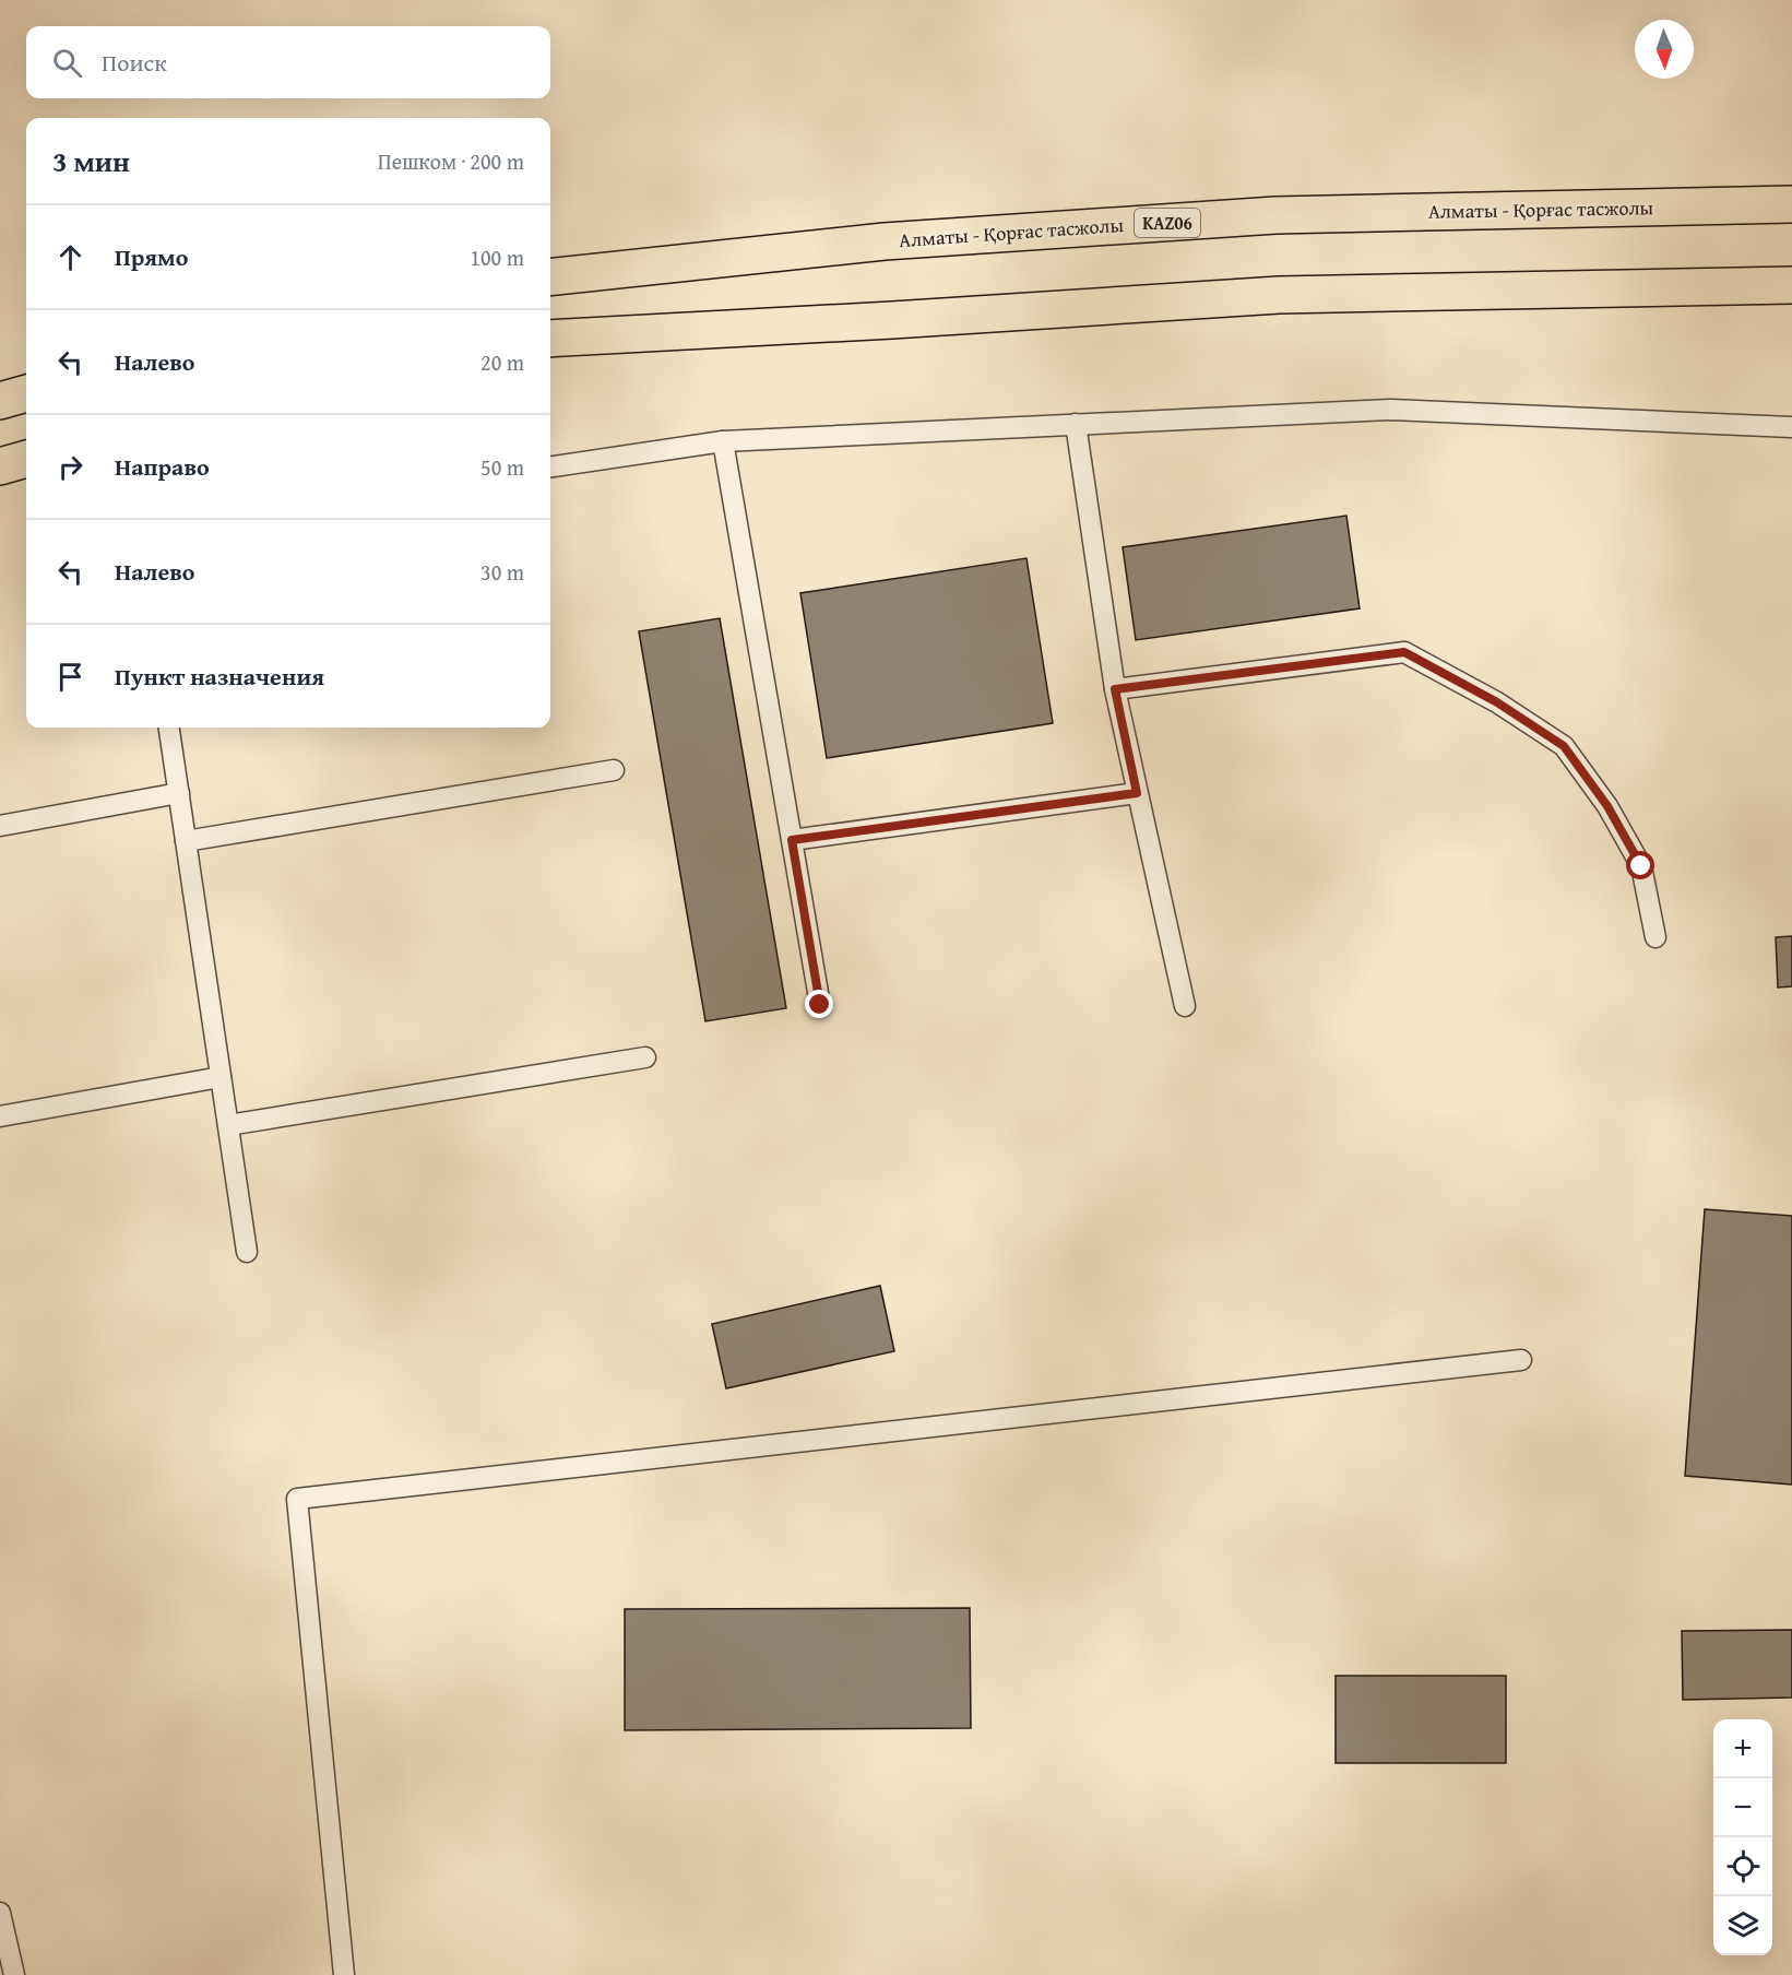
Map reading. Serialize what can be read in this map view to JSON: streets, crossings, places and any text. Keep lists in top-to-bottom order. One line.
{"streets":{"highway":["Алматы - Қорғас тасжолы","KAZ06"]},"north":"bottom","page":{"search":"Поиск","heading":["3 мин","Пешком · 200 m"],"list":[["Прямо","100 m"],["Налево","20 m"],["Направо","50 m"],["Налево","30 m"],"Пункт назначения"],"map_buttons":["+","−"]}}
